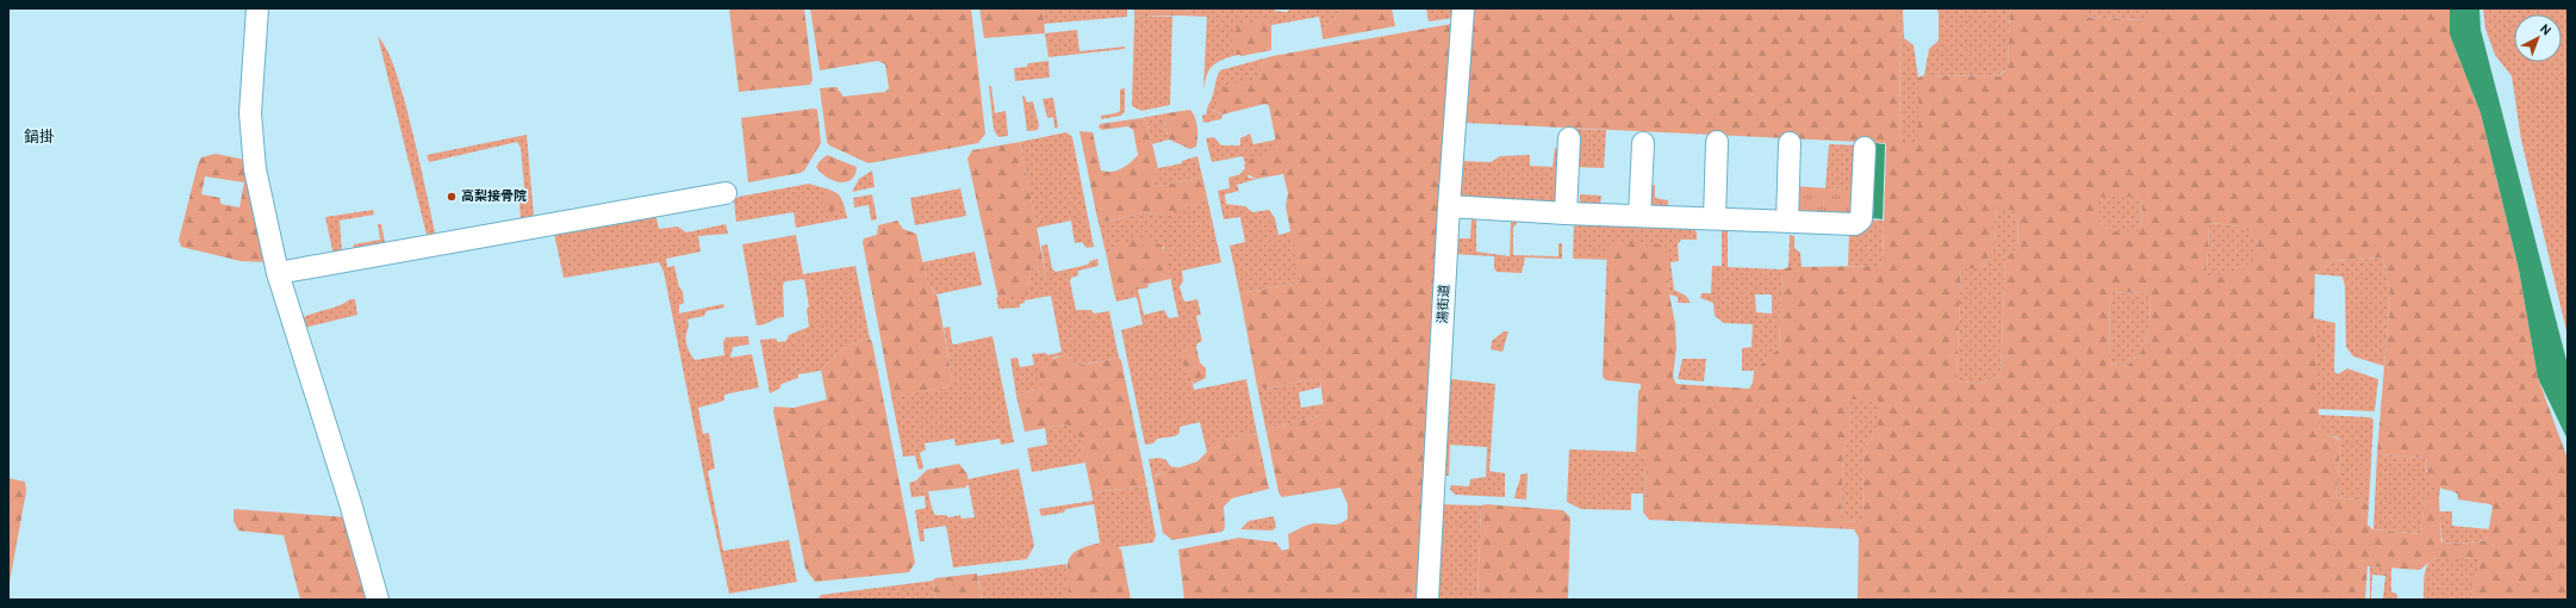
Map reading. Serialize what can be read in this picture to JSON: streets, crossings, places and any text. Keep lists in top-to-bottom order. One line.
{"streets":{"street":["湯街道"]},"districts":["鍋掛"],"places":["高梨接骨院"],"north":"top right"}
